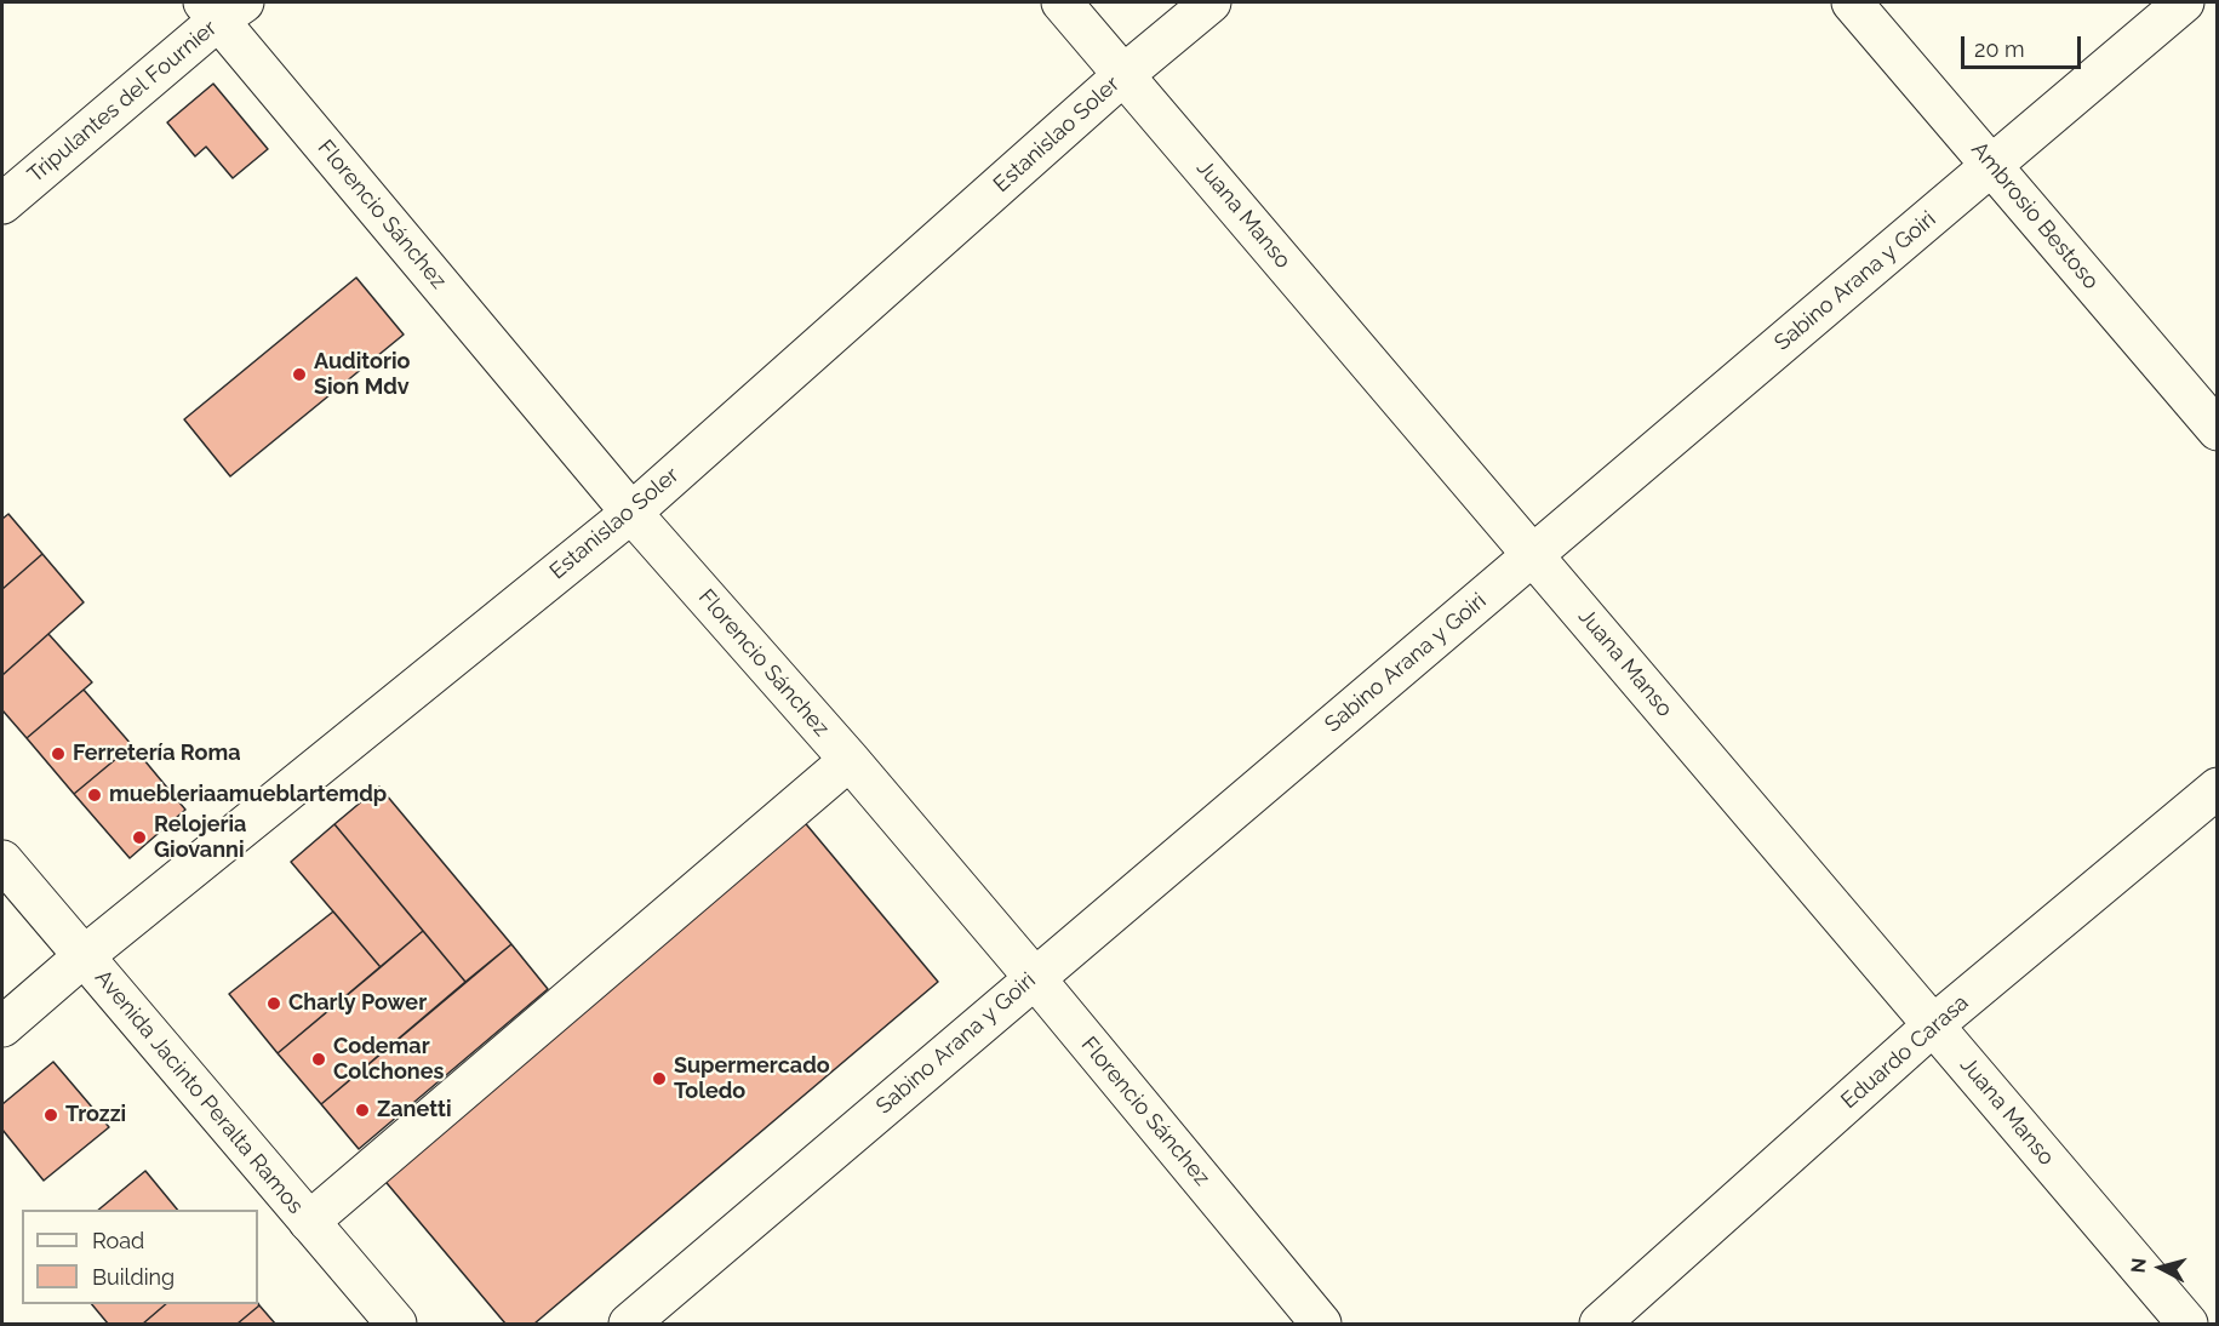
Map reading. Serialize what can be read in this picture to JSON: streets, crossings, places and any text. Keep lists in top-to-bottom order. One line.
{"streets":{"street":["Tripulantes del Fournier","Estanislao Soler","Florencio Sánchez","Juana Manso","Ambrosio Bestoso","Sabino Arana y Goiri","Eduardo Carasa","Avenida Jacinto Peralta Ramos"]},"crossings":[["Tripulantes del Fournier","Florencio Sánchez"],["Estanislao Soler","Florencio Sánchez"],["Estanislao Soler","Juana Manso"],["Estanislao Soler","Avenida Jacinto Peralta Ramos"],["Florencio Sánchez","Sabino Arana y Goiri"],["Juana Manso","Sabino Arana y Goiri"],["Juana Manso","Eduardo Carasa"],["Ambrosio Bestoso","Sabino Arana y Goiri"]],"places":["Auditorio Sion Mdv","Ferretería Roma","muebleriaamueblartemdp","Relojeria Giovanni","Charly Power","Codemar Colchones","Supermercado Toledo","Zanetti","Trozzi"],"legend":["Road","Building"],"scale_bar":"20 m","north":"left"}
